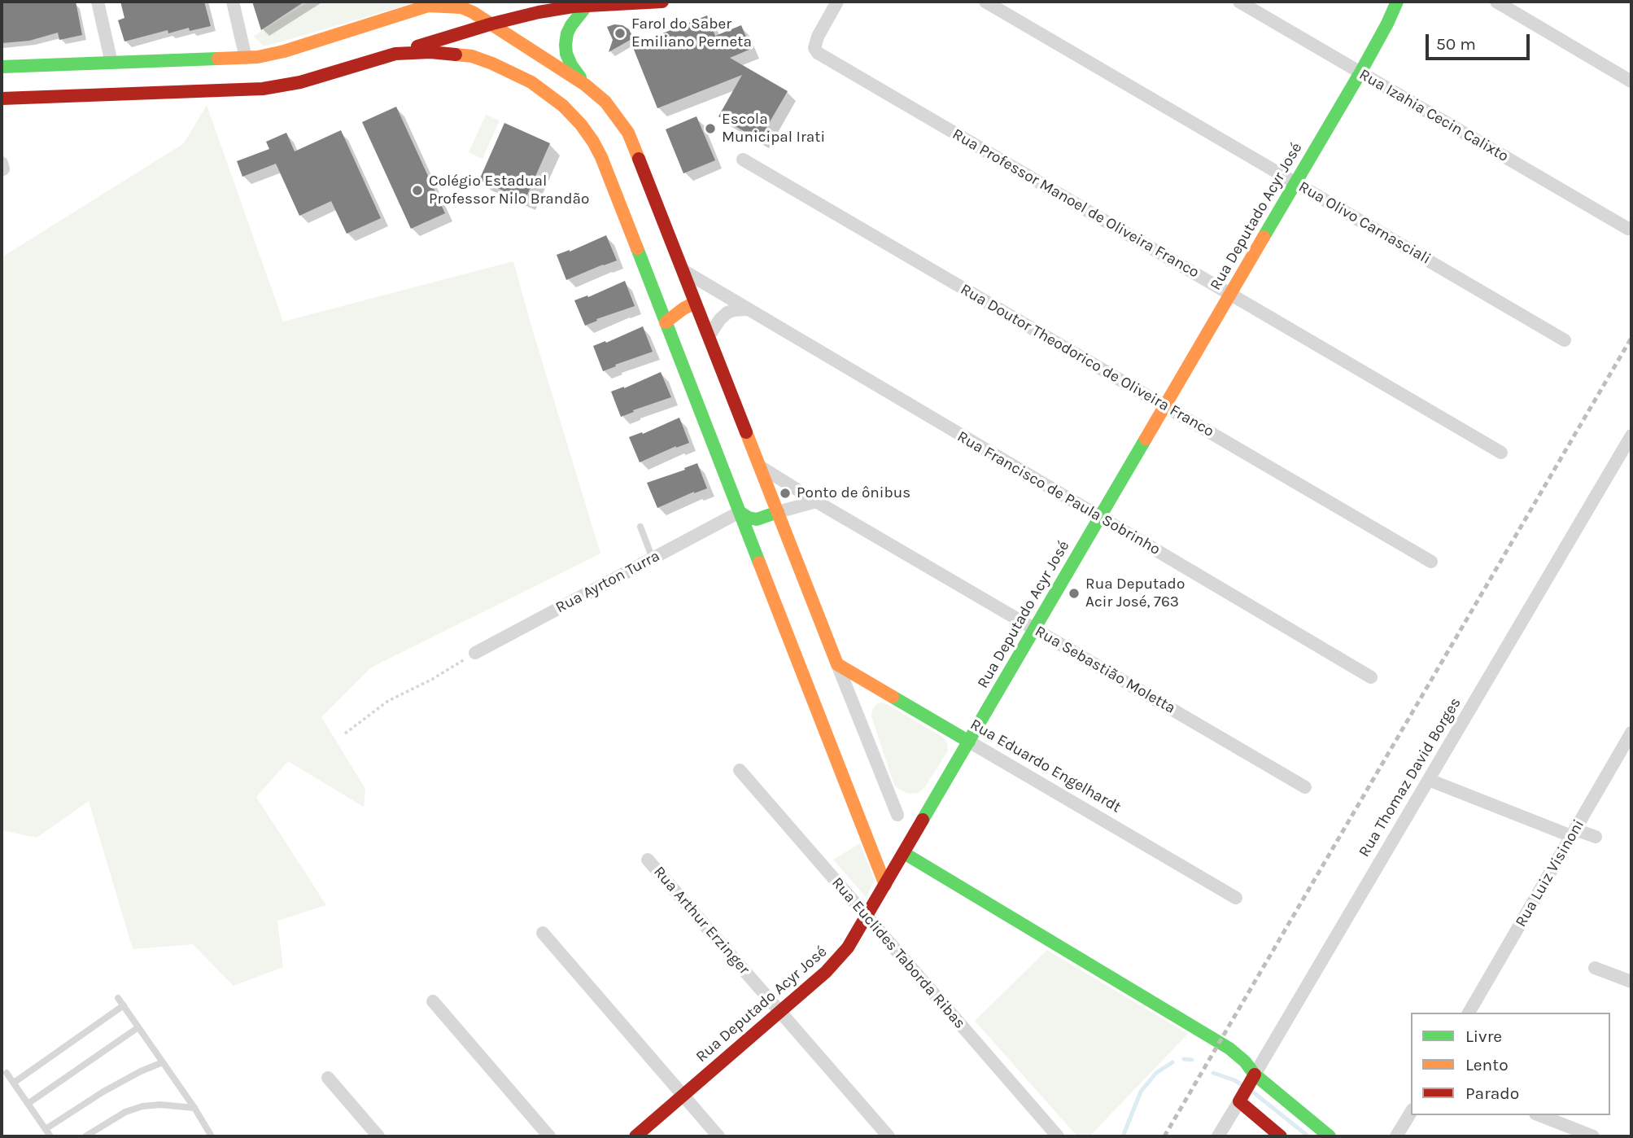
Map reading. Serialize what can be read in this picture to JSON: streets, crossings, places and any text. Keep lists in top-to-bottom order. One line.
{"streets":{"street":["Rua Izahia Cecin Calixto","Rua Professor Manoel de Oliveira Franco","Rua Deputado Acyr José","Rua Olivo Carnasciali","Rua Doutor Theodorico de Oliveira Franco","Rua Francisco de Paula Sobrinho","Rua Ayrton Turra","Rua Sebastião Moletta","Rua Eduardo Engelhardt","Rua Thomaz David Borges","Rua Luiz Visinoni","Rua Arthur Erzinger","Rua Euclides Taborda Ribas"]},"crossings":[["Rua Izahia Cecin Calixto","Rua Deputado Acyr José"],["Rua Professor Manoel de Oliveira Franco","Rua Deputado Acyr José"],["Rua Deputado Acyr José","Rua Olivo Carnasciali"],["Rua Deputado Acyr José","Rua Doutor Theodorico de Oliveira Franco"],["Rua Deputado Acyr José","Rua Francisco de Paula Sobrinho"],["Rua Deputado Acyr José","Rua Sebastião Moletta"],["Rua Deputado Acyr José","Rua Eduardo Engelhardt"],["Rua Deputado Acyr José","Rua Arthur Erzinger"],["Rua Deputado Acyr José","Rua Euclides Taborda Ribas"]],"places":["Farol do Saber Emiliano Perneta","Escola Municipal Irati","Colégio Estadual Professor Nilo Brandão","Ponto de ônibus","Rua Deputado Acir José, 763"],"legend":["Livre","Lento","Parado"],"scale_bar":"50 m"}
